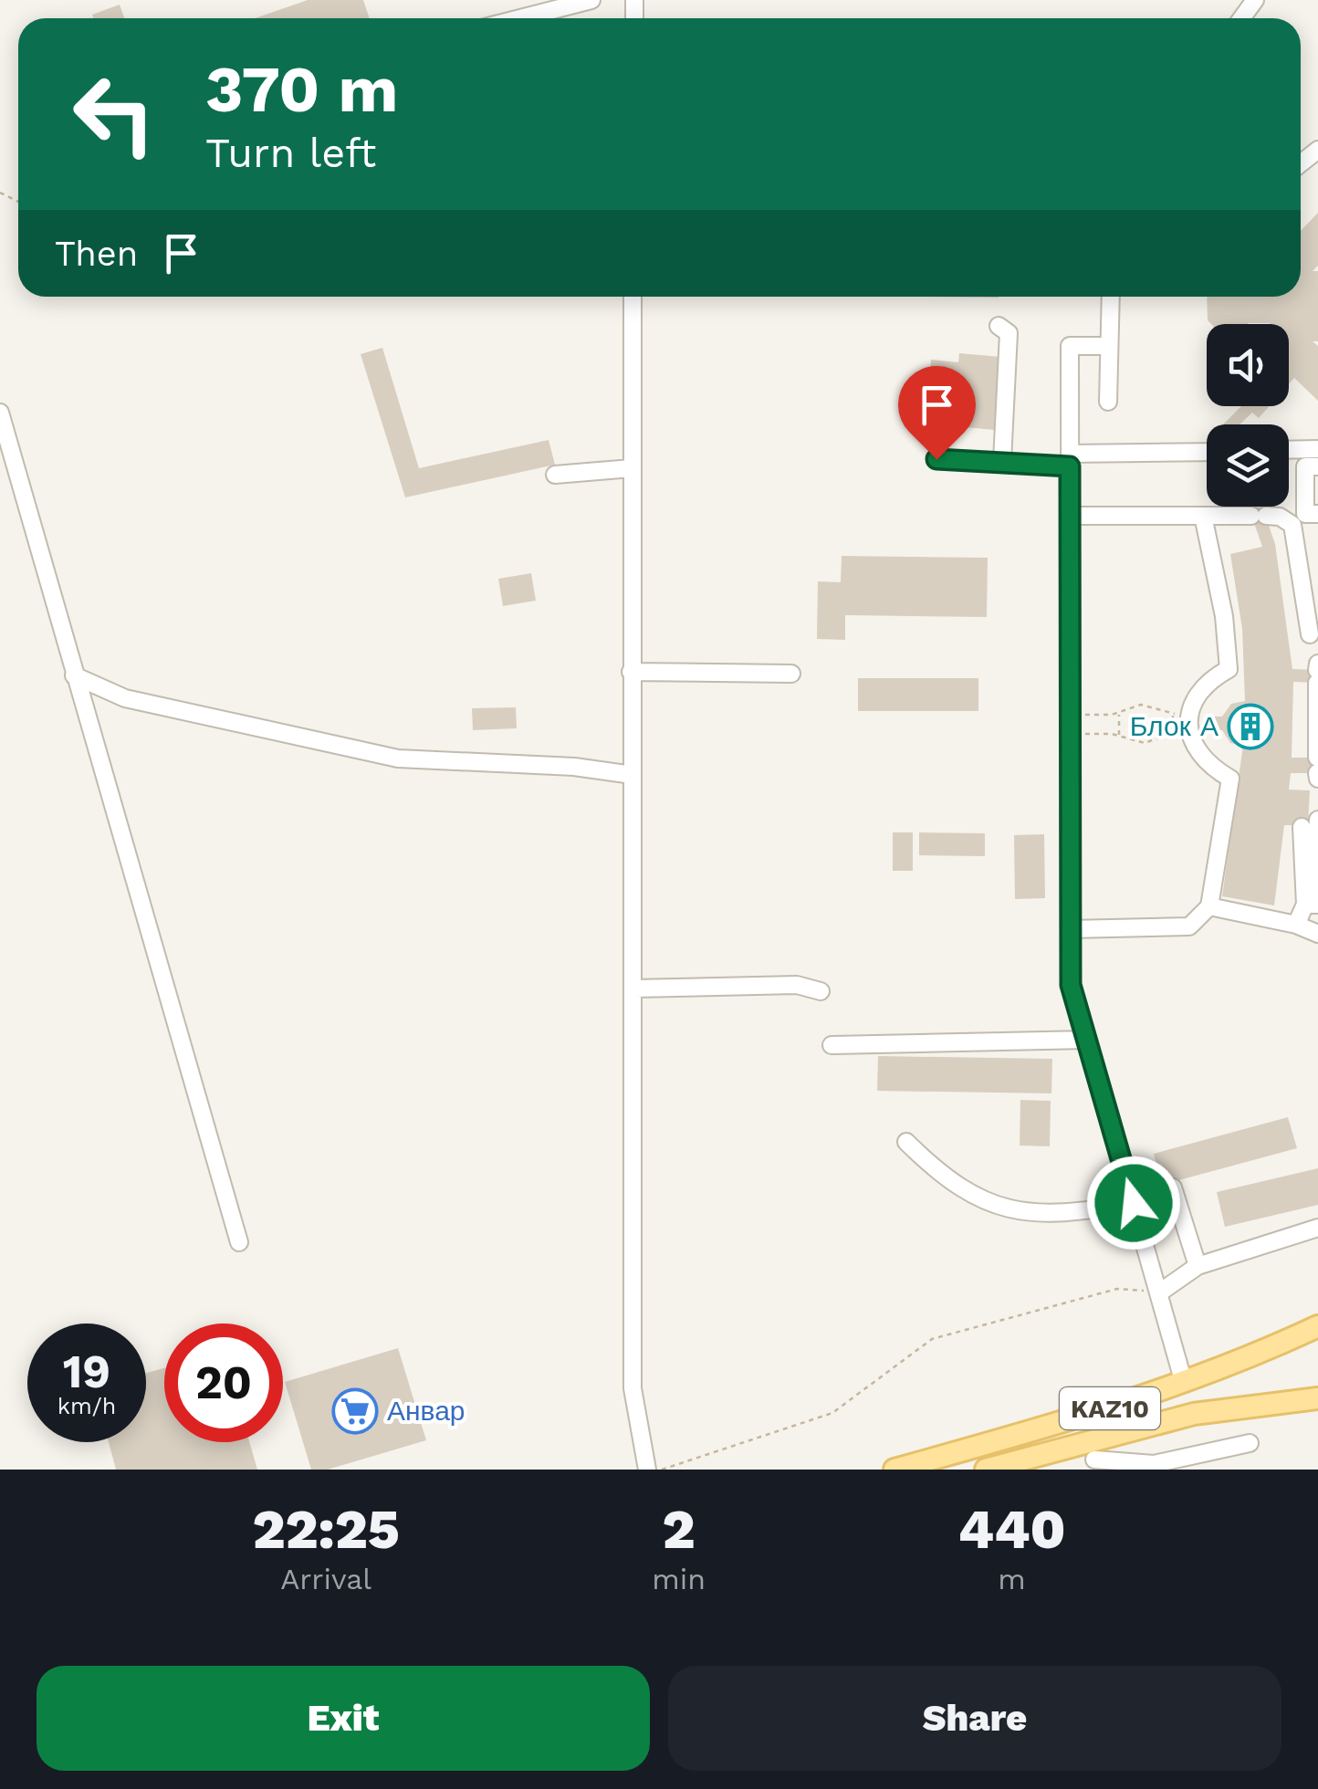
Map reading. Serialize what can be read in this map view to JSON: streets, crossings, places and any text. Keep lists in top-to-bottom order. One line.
{"streets":{"main road":["KAZ10"]},"places":{"building":["Блок А"],"supermarket":["Анвар"]},"page":{"turn":["370 m","Turn left"],"then":"Then","speed":"19 km/h","limit":"20","eta":["22:25","Arrival","2","min","440","m"],"buttons":["Exit","Share"]}}
